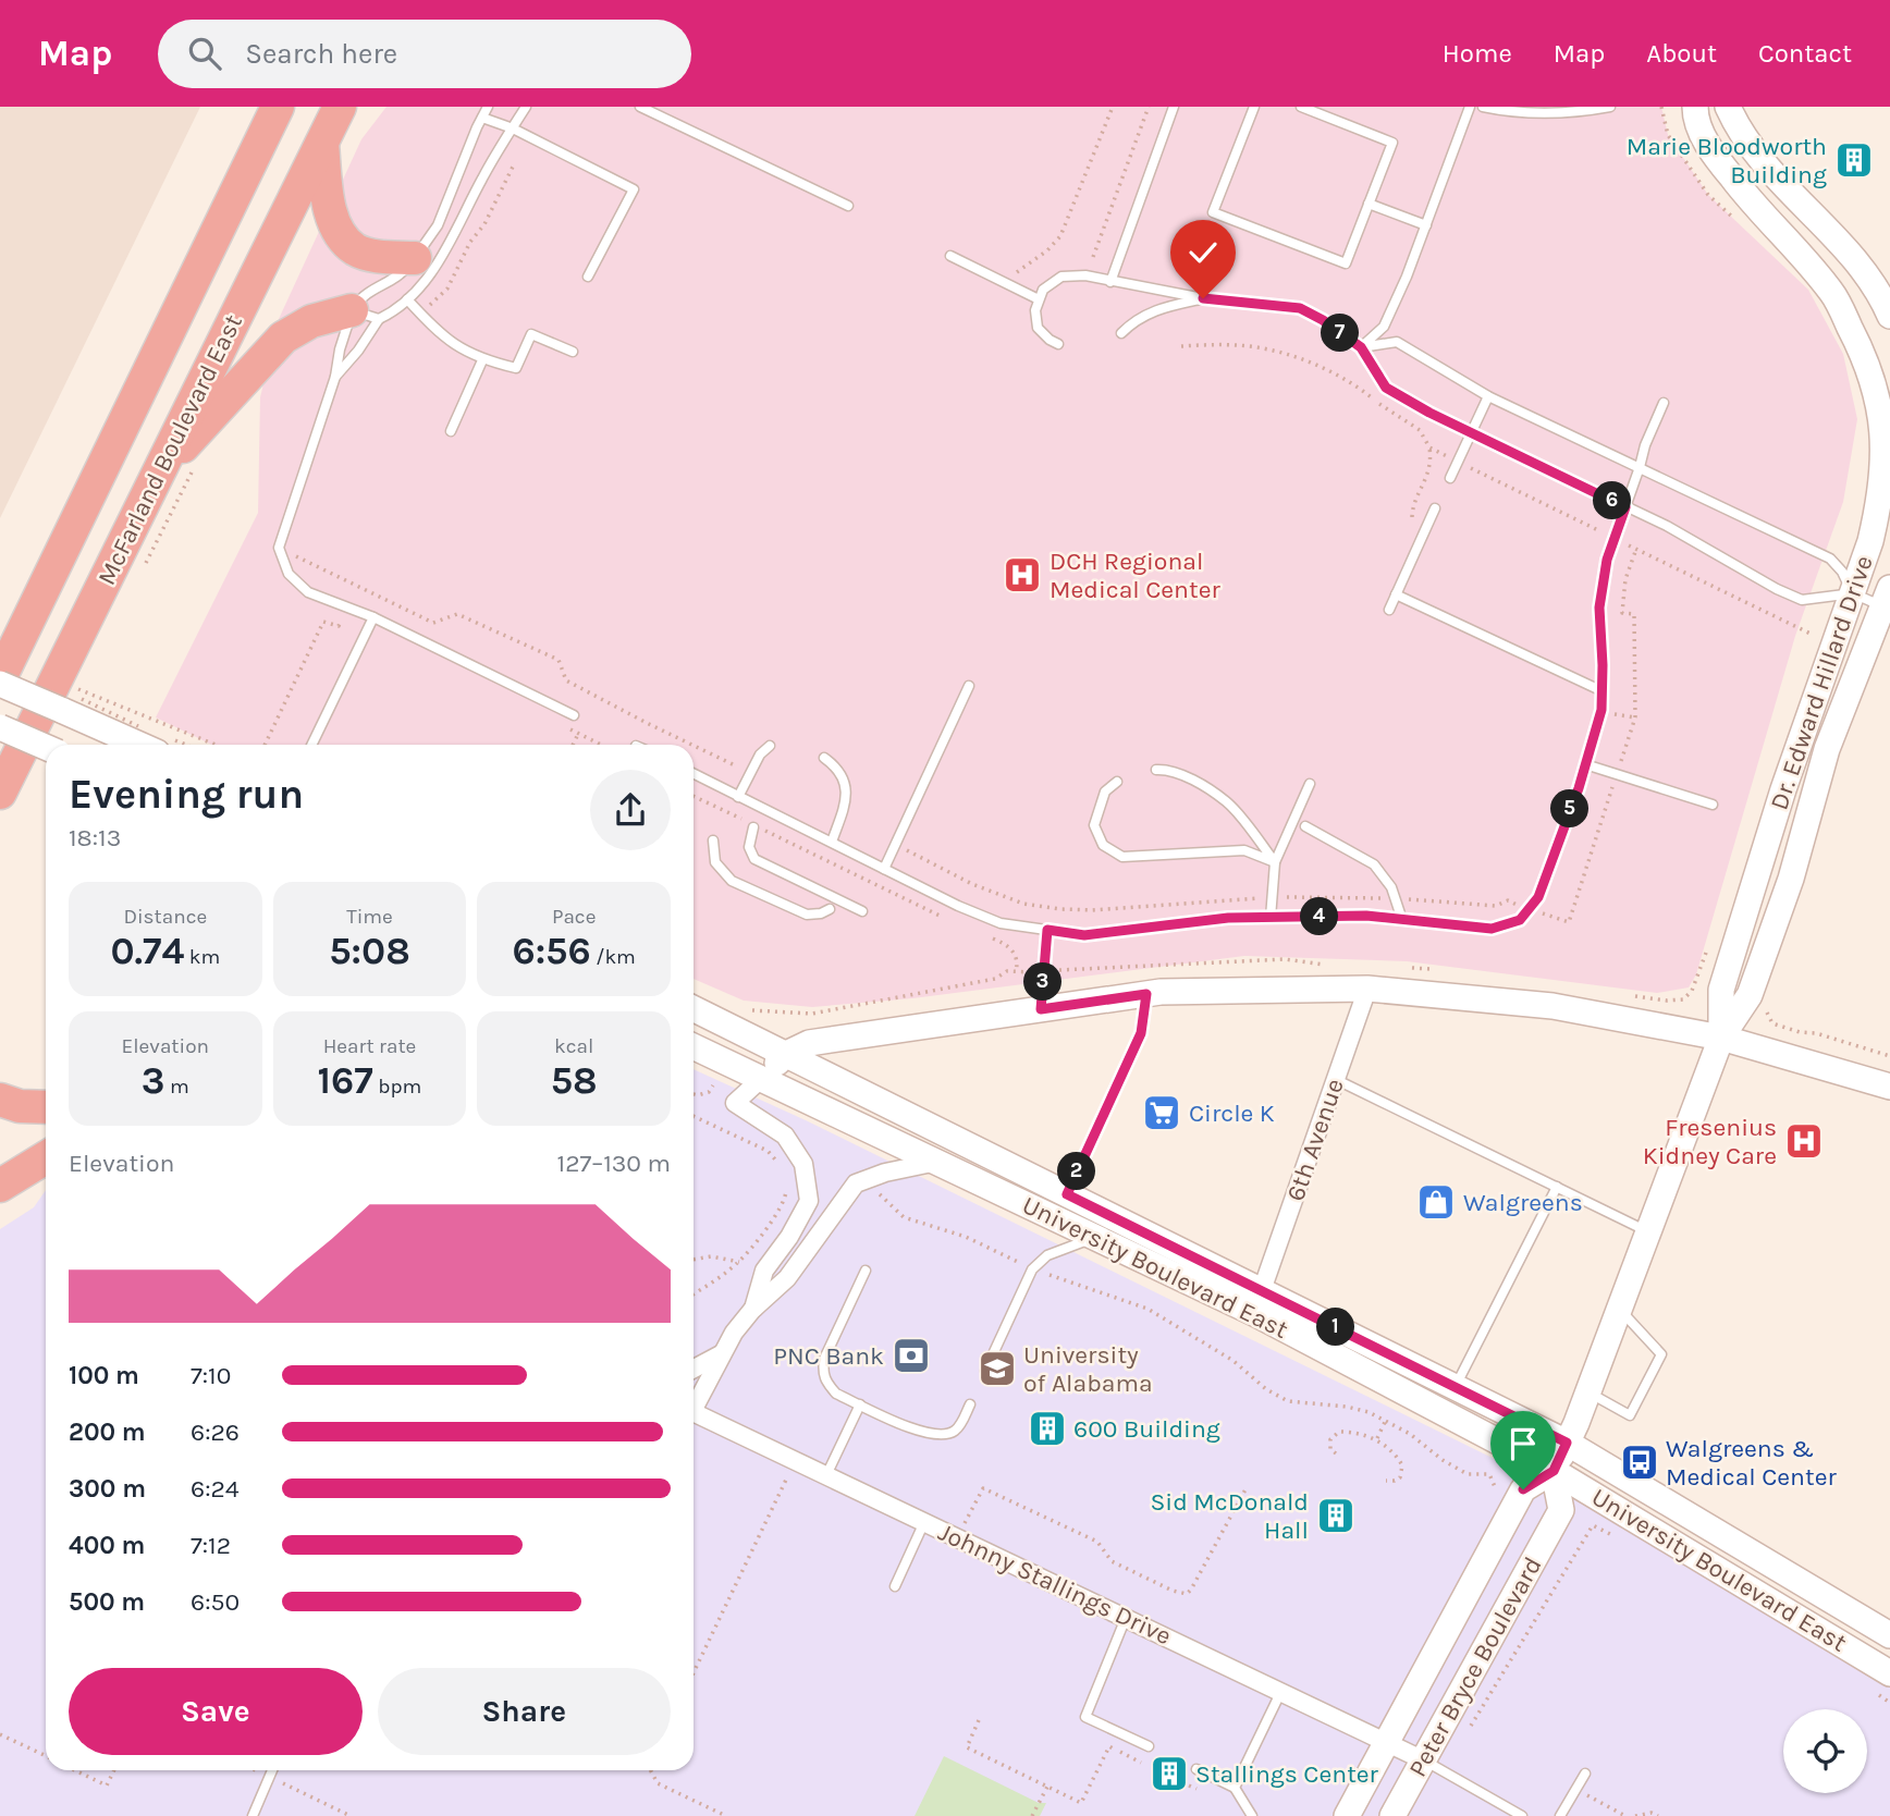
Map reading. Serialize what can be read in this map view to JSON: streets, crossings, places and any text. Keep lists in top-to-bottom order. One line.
{"streets":{"highway":["McFarland Boulevard East"],"main road":["Dr. Edward Hillard Drive","University Boulevard East","Peter Bryce Boulevard"],"street":["6th Avenue","Johnny Stallings Drive"]},"crossings":[["Dr. Edward Hillard Drive","University Boulevard East"],["Dr. Edward Hillard Drive","Peter Bryce Boulevard"],["6th Avenue","University Boulevard East"],["University Boulevard East","Peter Bryce Boulevard"],["Johnny Stallings Drive","Peter Bryce Boulevard"]],"places":{"building":["Marie Bloodworth Building","600 Building","Sid McDonald Hall","Stallings Center"],"hospital":["DCH Regional Medical Center","Fresenius Kidney Care"],"supermarket":["Circle K"],"shop":["Walgreens"],"bank":["PNC Bank"],"school or university":["University of Alabama"],"bus stop":["Walgreens & Medical Center"]},"page":{"header":"Map","search":"Search here","nav":["Home","Map","About","Contact"],"pins":["7","6","5","4","3","2","1"],"heading":["Evening run","18:13"],"stats":[["Distance","0.74 km"],["Time","5:08"],["Pace","6:56 /km"],["Elevation","3 m"],["Heart rate","167 bpm"],["kcal","58"]],"chart":["Elevation","127–130 m"],"list":[{"name":"100 m","note":"7:10"},{"name":"200 m","note":"6:26"},{"name":"300 m","note":"6:24"},{"name":"400 m","note":"7:12"},{"name":"500 m","note":"6:50"}],"buttons":["Save","Share"]}}
